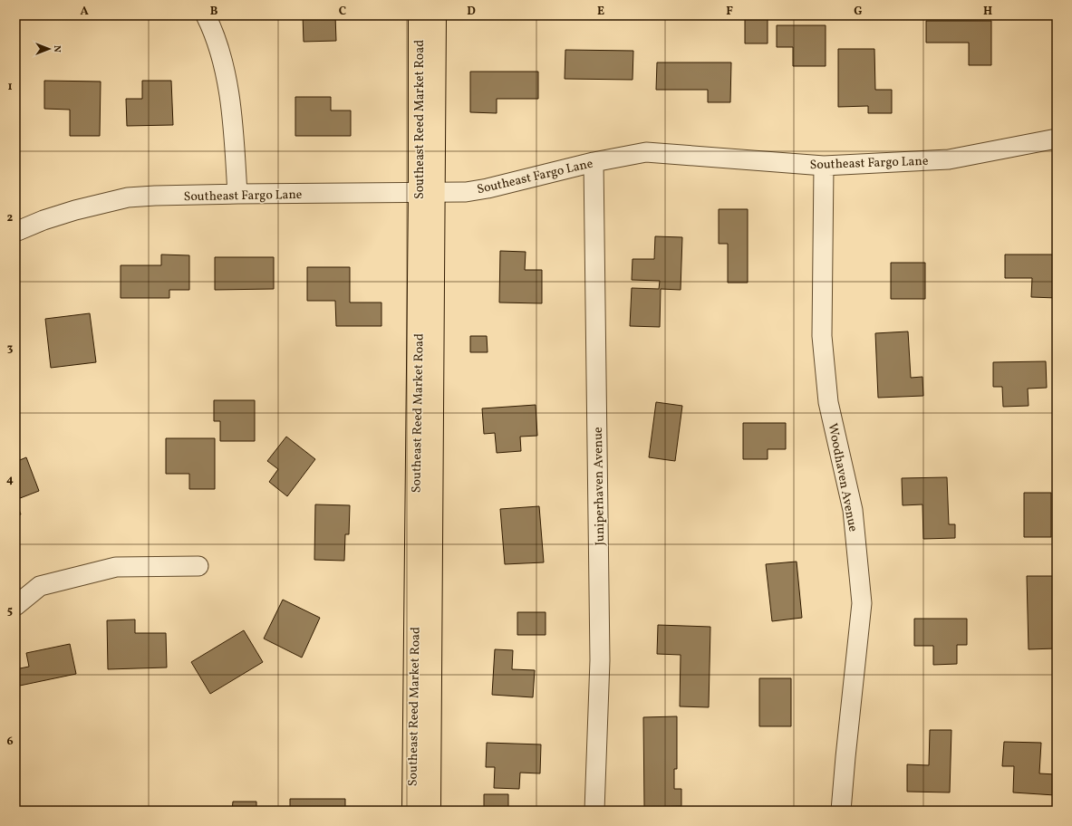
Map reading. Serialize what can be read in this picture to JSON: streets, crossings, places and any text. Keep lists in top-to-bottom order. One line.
{"streets":{"main road":["Southeast Reed Market Road"],"street":["Southeast Fargo Lane","Woodhaven Avenue","Juniperhaven Avenue"]},"crossings":[["Southeast Reed Market Road","Southeast Fargo Lane"],["Southeast Fargo Lane","Woodhaven Avenue"],["Southeast Fargo Lane","Juniperhaven Avenue"]],"north":"right","grid":{"columns":["A","B","C","D","E","F","G","H"],"rows":["1","2","3","4","5","6"]}}
